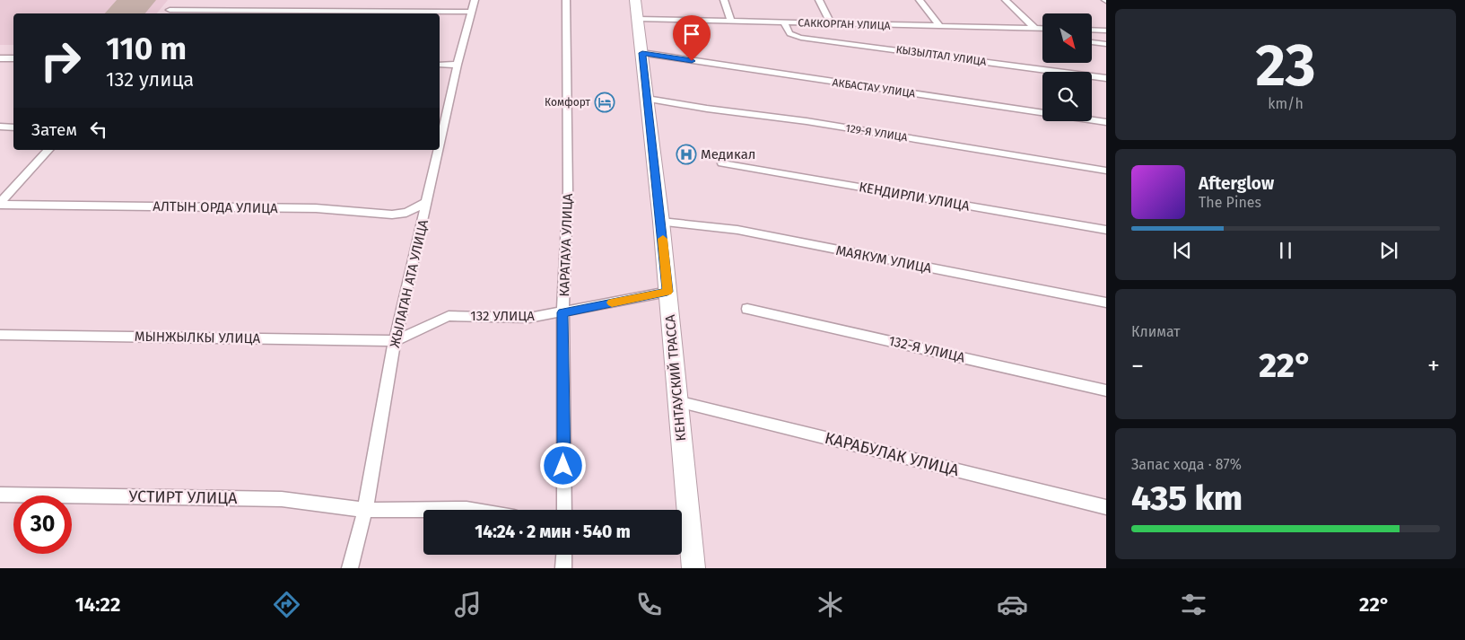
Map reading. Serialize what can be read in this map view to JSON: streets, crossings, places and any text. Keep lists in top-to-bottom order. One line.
{"streets":{"main road":["КЕНТАУСКИЙ ТРАССА"],"street":["САККОРГАН УЛИЦА","КЫЗЫЛТАЛ УЛИЦА","АКБАСТАУ УЛИЦА","129-Я УЛИЦА","КЕНДИРЛИ УЛИЦА","АЛТЫН ОРДА УЛИЦА","КАРАТАУА УЛИЦА","МАЯКУМ УЛИЦА","ЖЫЛАГАН АТА УЛИЦА","132 УЛИЦА","МЫНЖЫЛКЫ УЛИЦА","132-Я УЛИЦА","КАРАБУЛАК УЛИЦА","УСТИРТ УЛИЦА"]},"crossings":[["САККОРГАН УЛИЦА","КЫЗЫЛТАЛ УЛИЦА"],["САККОРГАН УЛИЦА","КЕНТАУСКИЙ ТРАССА"],["АКБАСТАУ УЛИЦА","КЕНТАУСКИЙ ТРАССА"],["129-Я УЛИЦА","КЕНТАУСКИЙ ТРАССА"],["АЛТЫН ОРДА УЛИЦА","ЖЫЛАГАН АТА УЛИЦА"],["КАРАТАУА УЛИЦА","132 УЛИЦА"],["МАЯКУМ УЛИЦА","КЕНТАУСКИЙ ТРАССА"],["ЖЫЛАГАН АТА УЛИЦА","132 УЛИЦА"],["ЖЫЛАГАН АТА УЛИЦА","МЫНЖЫЛКЫ УЛИЦА"],["ЖЫЛАГАН АТА УЛИЦА","УСТИРТ УЛИЦА"],["132 УЛИЦА","МЫНЖЫЛКЫ УЛИЦА"],["132 УЛИЦА","КЕНТАУСКИЙ ТРАССА"],["КЕНТАУСКИЙ ТРАССА","КАРАБУЛАК УЛИЦА"]],"places":{"hotel":["Комфорт"],"hospital":["Медикал"]},"north":"bottom right","page":{"tile":[["23","km/h"],"Климат",["Запас хода · 87%","435 km"]],"turn":["110 m","132 улица"],"then":"Затем","song":["Afterglow","The Pines"],"heat":["−","22°","+"],"limit":"30","trip":"14:24 · 2 мин · 540 m","tabs":["14:22","22°"]}}
